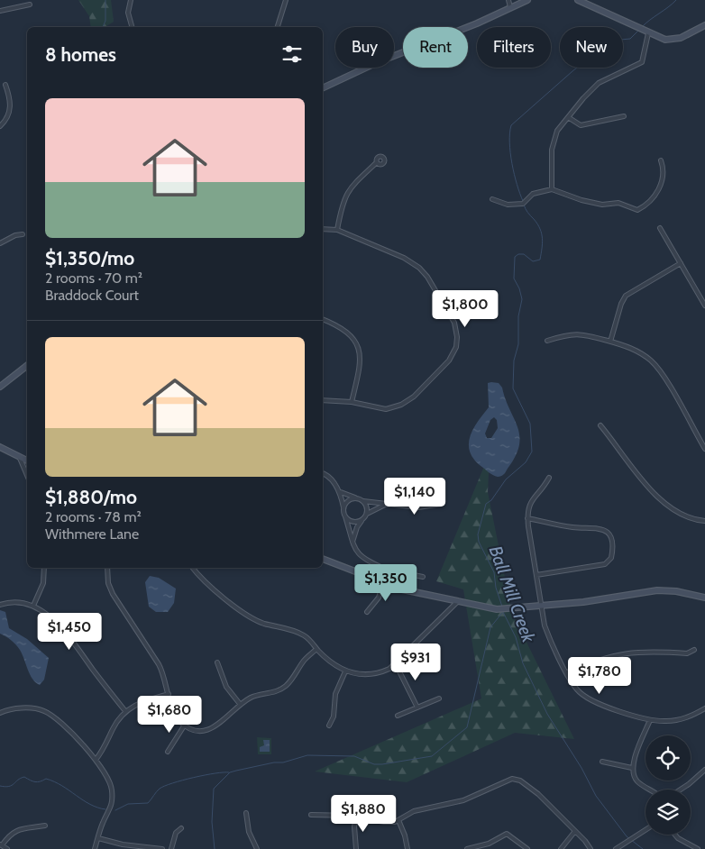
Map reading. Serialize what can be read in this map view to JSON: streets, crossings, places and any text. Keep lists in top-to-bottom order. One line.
{"water":["Ball Mill Creek"],"page":{"chip":["Buy","Rent","Filters","New"],"heading":"8 homes","list":[{"name":"$1,350/mo","note":"2 rooms · 70 m² · Braddock Court"},{"name":"$1,880/mo","note":"2 rooms · 78 m² · Withmere Lane"}],"price":["$1,800","$1,140","$1,350","$1,450","$931","$1,780","$1,680","$1,880"]}}
